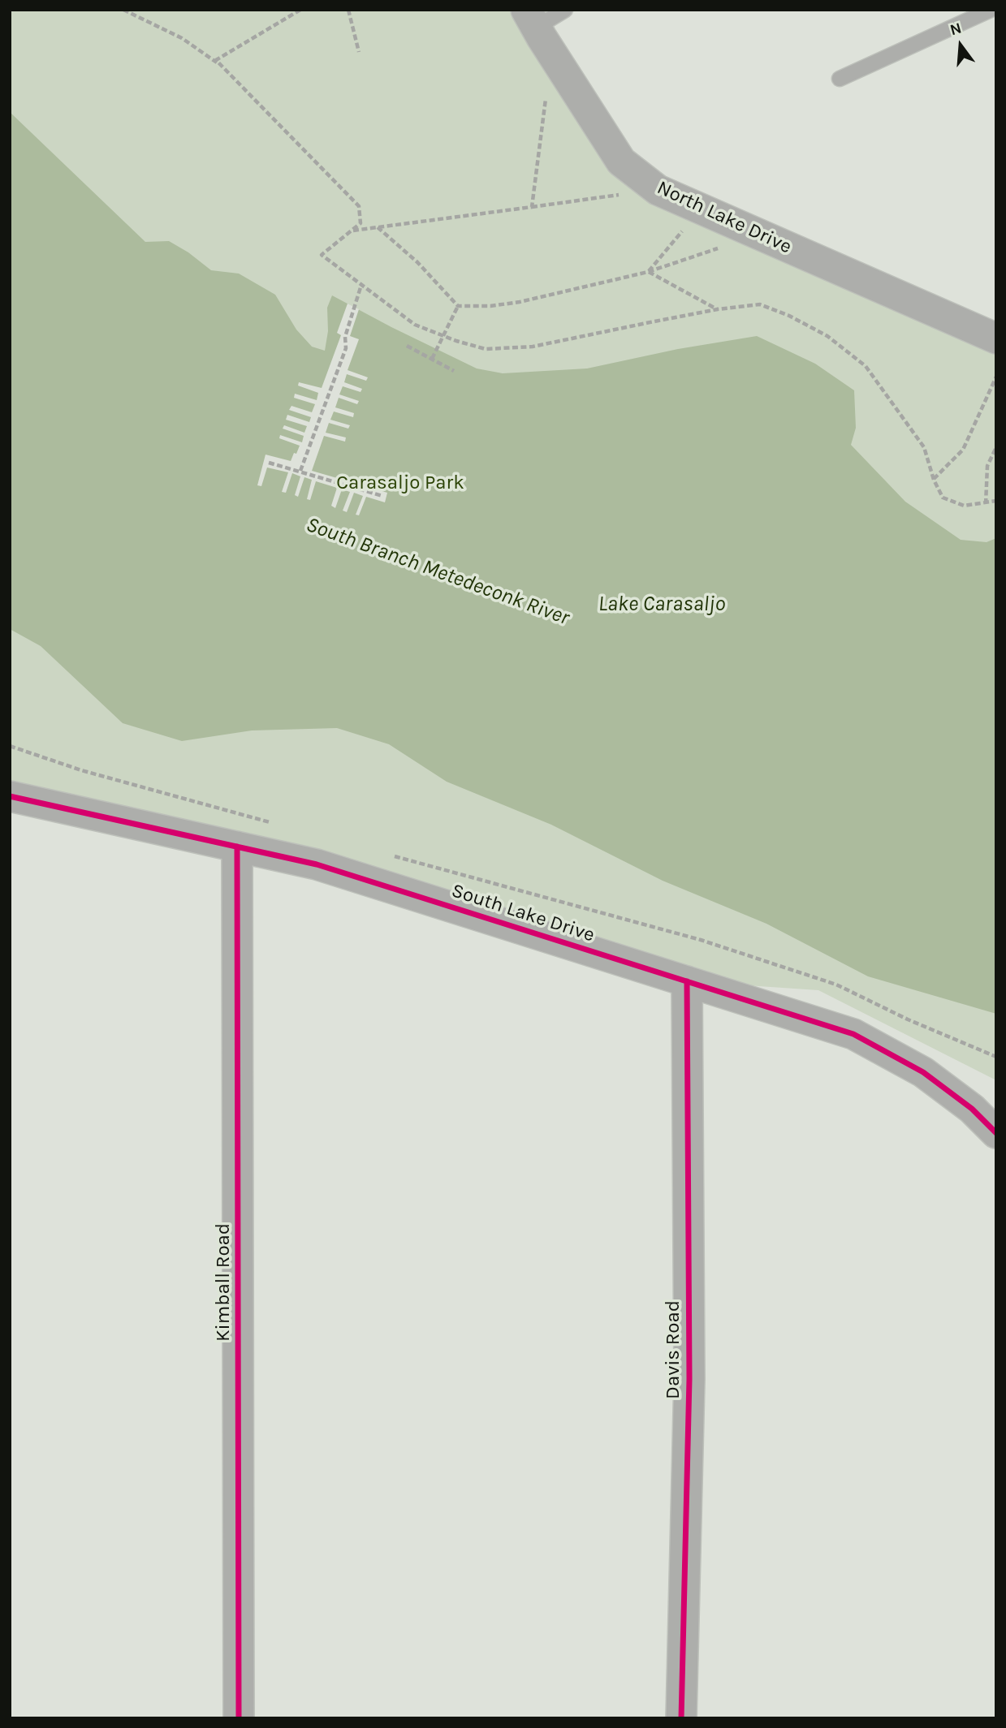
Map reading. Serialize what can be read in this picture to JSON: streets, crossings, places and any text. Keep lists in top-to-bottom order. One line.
{"streets":{"street":["North Lake Drive","South Lake Drive","Kimball Road","Davis Road"]},"crossings":[["South Lake Drive","Kimball Road"],["South Lake Drive","Davis Road"]],"water":["South Branch Metedeconk River","Lake Carasaljo"],"parks":["Carasaljo Park"],"north":"top"}
